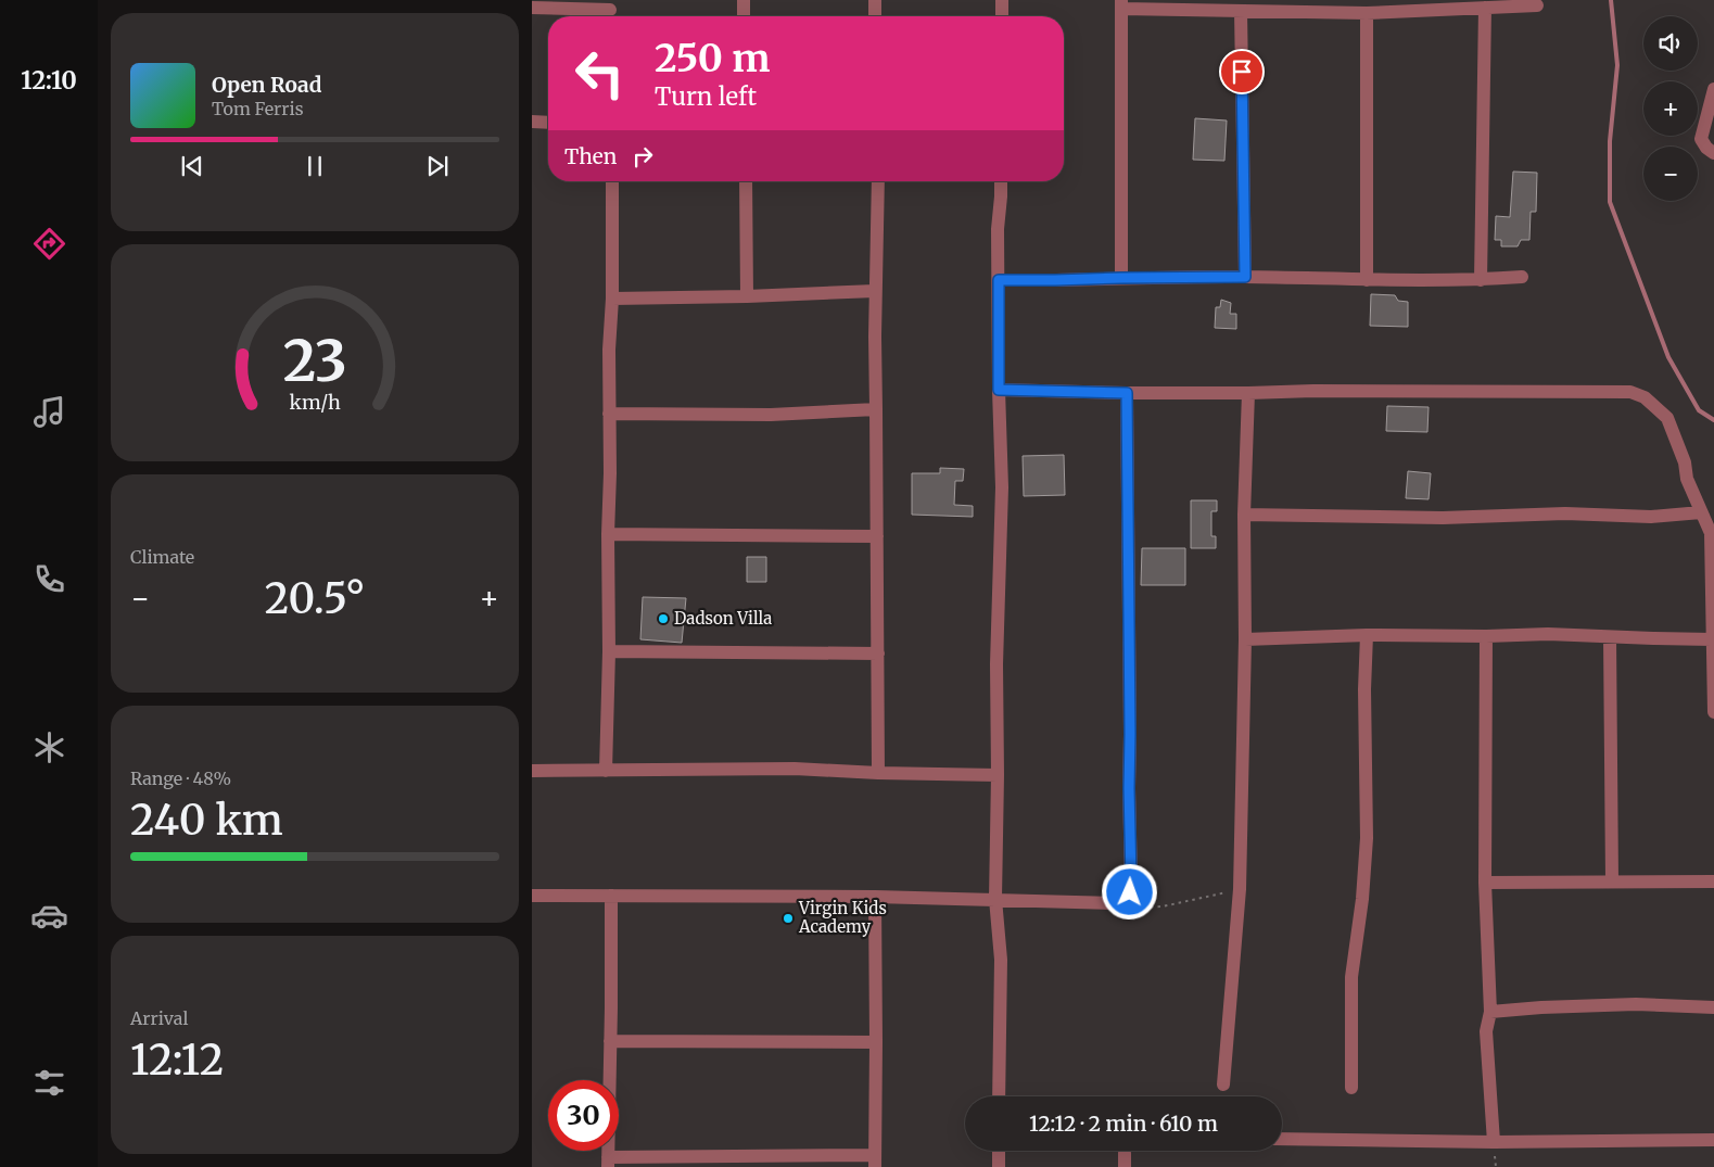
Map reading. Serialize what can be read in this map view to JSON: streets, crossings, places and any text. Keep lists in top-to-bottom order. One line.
{"places":["Dadson Villa","Virgin Kids Academy"],"page":{"tabs":"12:10","map_buttons":["+","−"],"turn":["250 m","Turn left"],"song":["Open Road","Tom Ferris"],"then":"Then","tile":["Climate",["Range · 48%","240 km"],["Arrival","12:12"]],"heat":["−","20.5°","+"],"limit":"30","trip":"12:12 · 2 min · 610 m","gauge":["23","km/h"]}}
